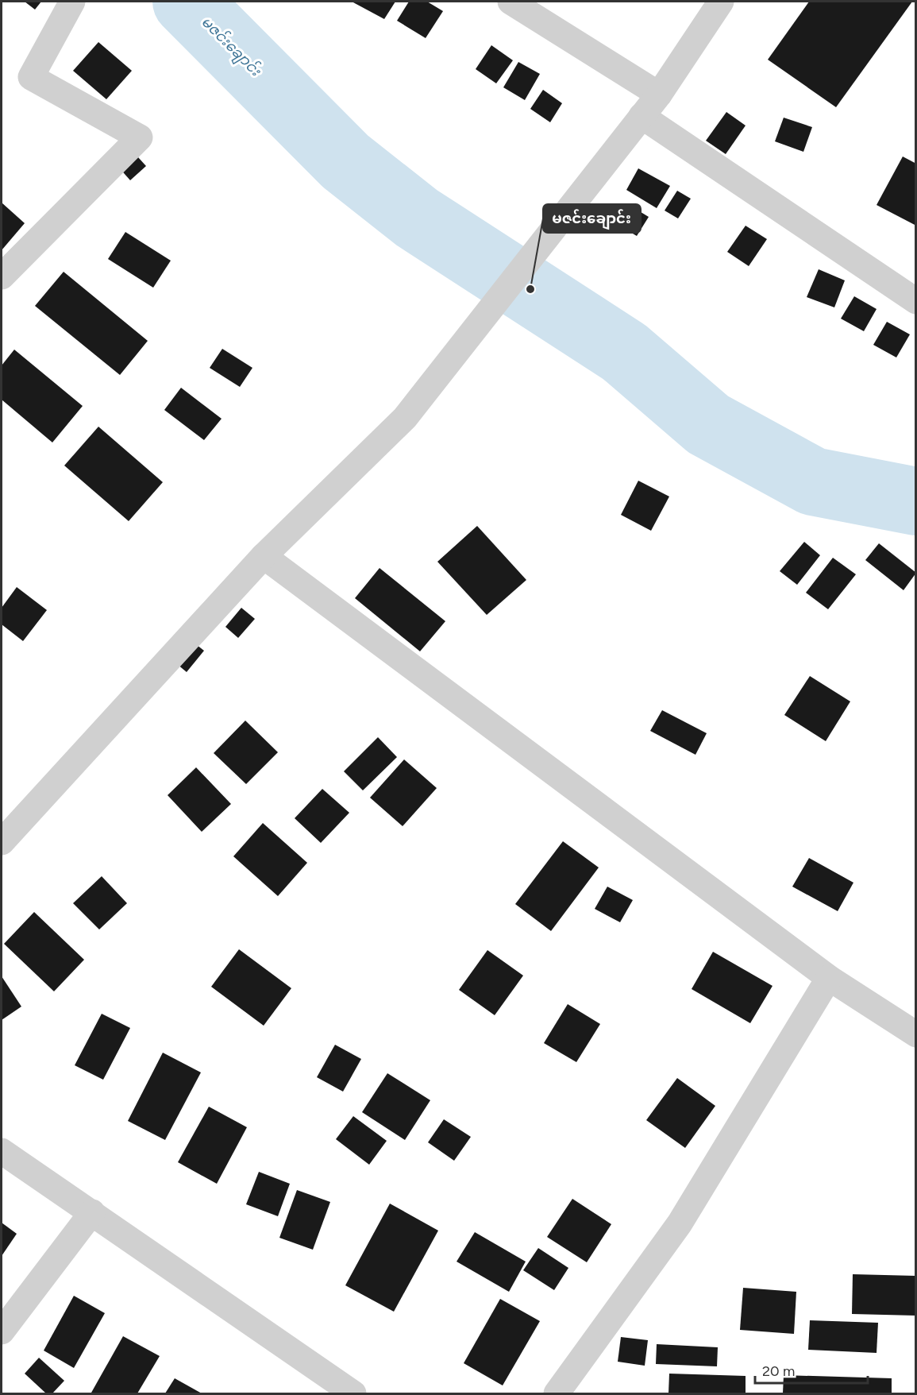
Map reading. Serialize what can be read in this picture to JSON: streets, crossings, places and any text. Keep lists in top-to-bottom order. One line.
{"water":["မဇင်းချောင်း"],"places":["မဇင်းချောင်း"],"scale_bar":"20 m"}
